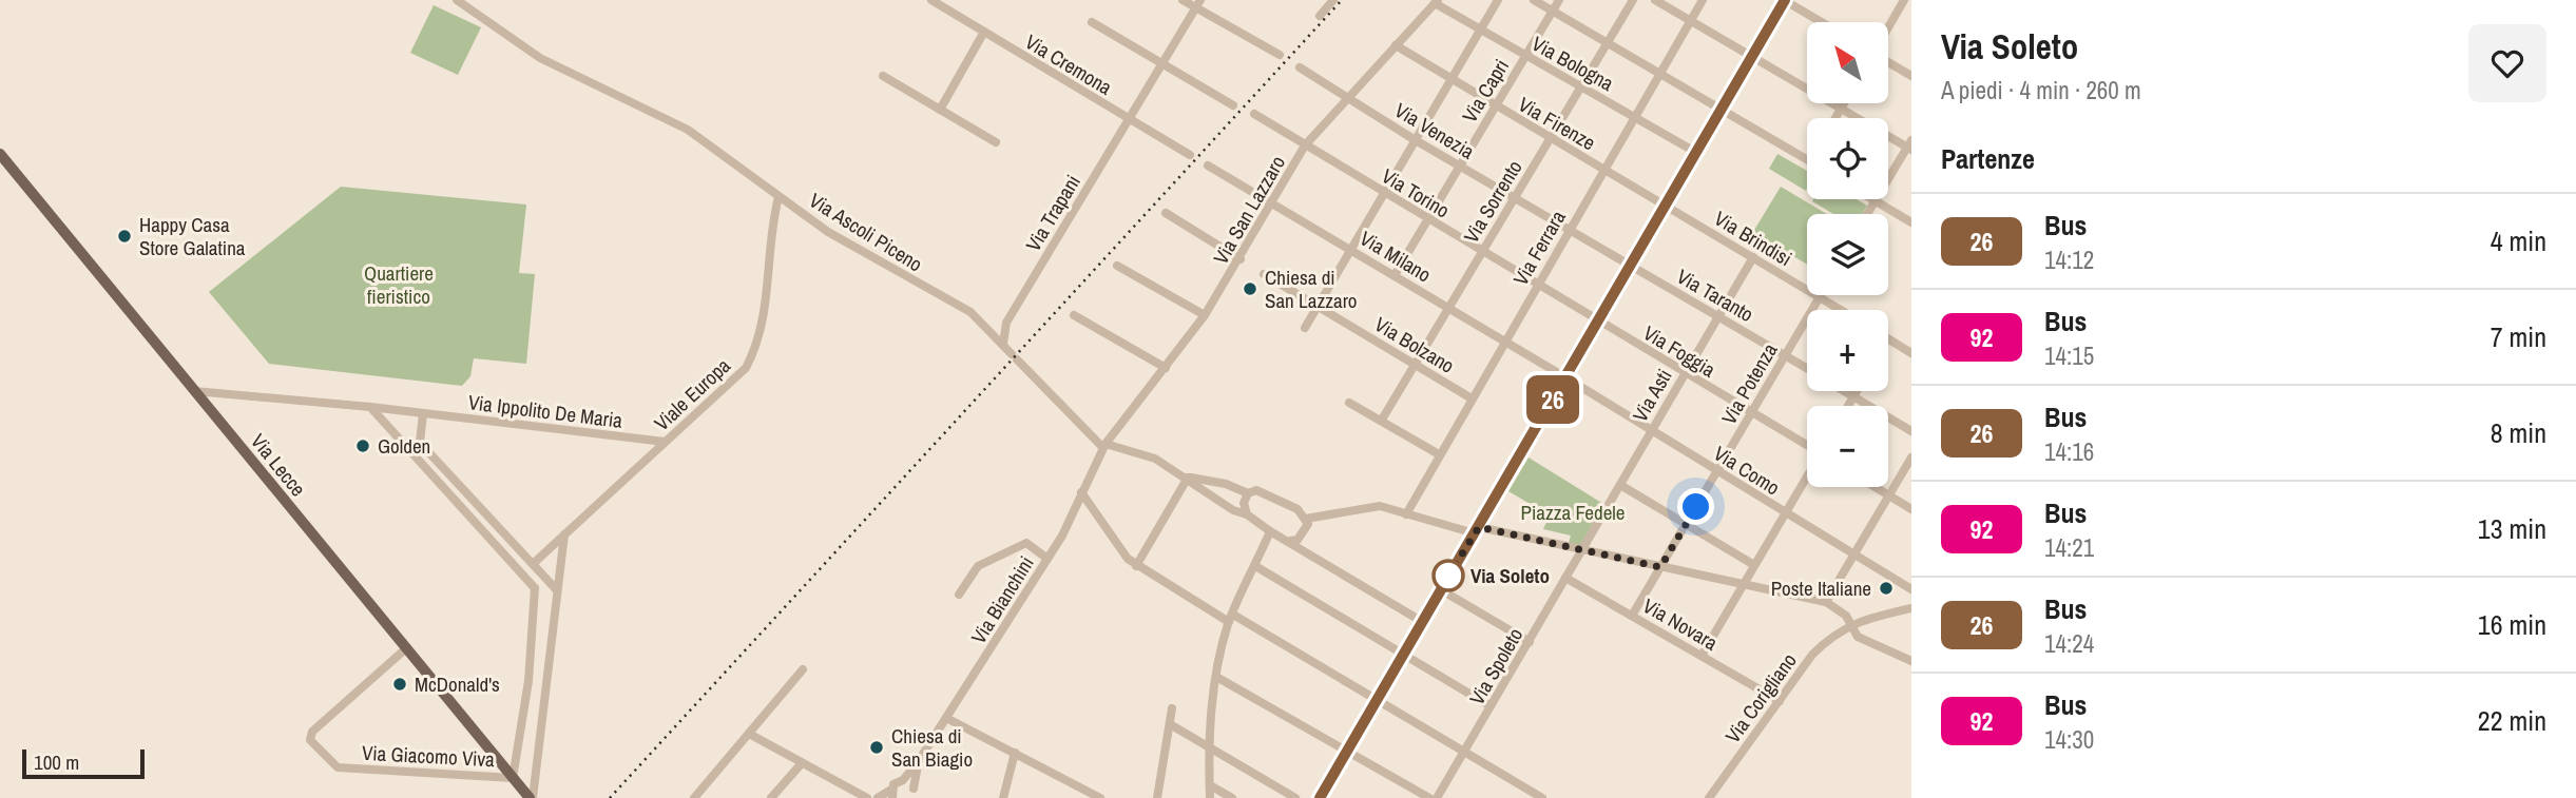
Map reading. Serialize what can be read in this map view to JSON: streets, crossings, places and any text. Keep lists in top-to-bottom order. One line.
{"streets":{"main road":["Via Lecce"],"street":["Via Bologna","Via Cremona","Via Capri","Via Firenze","Via Venezia","Via Torino","Via Sorrento","Via San Lazzaro","Via Trapani","Via Ascoli Piceno","Via Brindisi","Via Ferrara","Via Milano","Via Taranto","Via Bolzano","Via Foggia","Via Potenza","Viale Europa","Via Asti","Via Ippolito De Maria","Via Como","Via Bianchini","Via Novara","Via Spoleto","Via Corigliano","Via Giacomo Viva"]},"crossings":[["Via Bologna","Via Capri"],["Via Bologna","Via Sorrento"],["Via Bologna","Via San Lazzaro"],["Via Bologna","Via Ferrara"],["Via Cremona","Via Trapani"],["Via Capri","Via Firenze"],["Via Capri","Via Venezia"],["Via Capri","Via Torino"],["Via Capri","Via Milano"],["Via Firenze","Via Sorrento"],["Via Firenze","Via San Lazzaro"],["Via Firenze","Via Brindisi"],["Via Firenze","Via Ferrara"],["Via Venezia","Via Sorrento"],["Via Venezia","Via San Lazzaro"],["Via Venezia","Via Ferrara"],["Via Venezia","Via Taranto"],["Via Torino","Via Sorrento"],["Via Torino","Via San Lazzaro"],["Via Torino","Via Ferrara"],["Via Torino","Via Foggia"],["Via Sorrento","Via Milano"],["Via Sorrento","Via Bolzano"],["Via San Lazzaro","Via Ascoli Piceno"],["Via San Lazzaro","Via Milano"],["Via San Lazzaro","Via Bianchini"],["Via Trapani","Via Ascoli Piceno"],["Via Ascoli Piceno","Viale Europa"],["Via Ascoli Piceno","Via Bianchini"],["Via Brindisi","Via Potenza"],["Via Brindisi","Via Asti"],["Via Ferrara","Via Milano"],["Via Ferrara","Via Bolzano"],["Via Milano","Via Como"],["Via Taranto","Via Potenza"],["Via Taranto","Via Asti"],["Via Foggia","Via Potenza"],["Via Foggia","Via Asti"],["Via Potenza","Via Como"],["Via Potenza","Via Novara"],["Viale Europa","Via Ippolito De Maria"],["Via Asti","Via Como"],["Via Asti","Via Spoleto"],["Via Ippolito De Maria","Via Lecce"],["Via Lecce","Via Giacomo Viva"],["Via Novara","Via Spoleto"],["Via Novara","Via Corigliano"]],"parks":["Quartiere fieristico","Piazza Fedele"],"places":["Happy Casa Store Galatina","Chiesa di San Lazzaro","Golden","Via Soleto","Poste Italiane","McDonald's","Chiesa di San Biagio"],"lines":["bus line 26"],"scale_bar":"100 m","north":"top left","page":{"on_map":"26","heading":[["Via Soleto","A piedi · 4 min · 260 m"],"Partenze"],"map_buttons":["+","−"],"list":[{"mark":"26","name":"Bus","note":"14:12","value":"4 min"},{"mark":"92","name":"Bus","note":"14:15","value":"7 min"},{"mark":"26","name":"Bus","note":"14:16","value":"8 min"},{"mark":"92","name":"Bus","note":"14:21","value":"13 min"},{"mark":"26","name":"Bus","note":"14:24","value":"16 min"},{"mark":"92","name":"Bus","note":"14:30","value":"22 min"}],"scale":"100 m"}}
